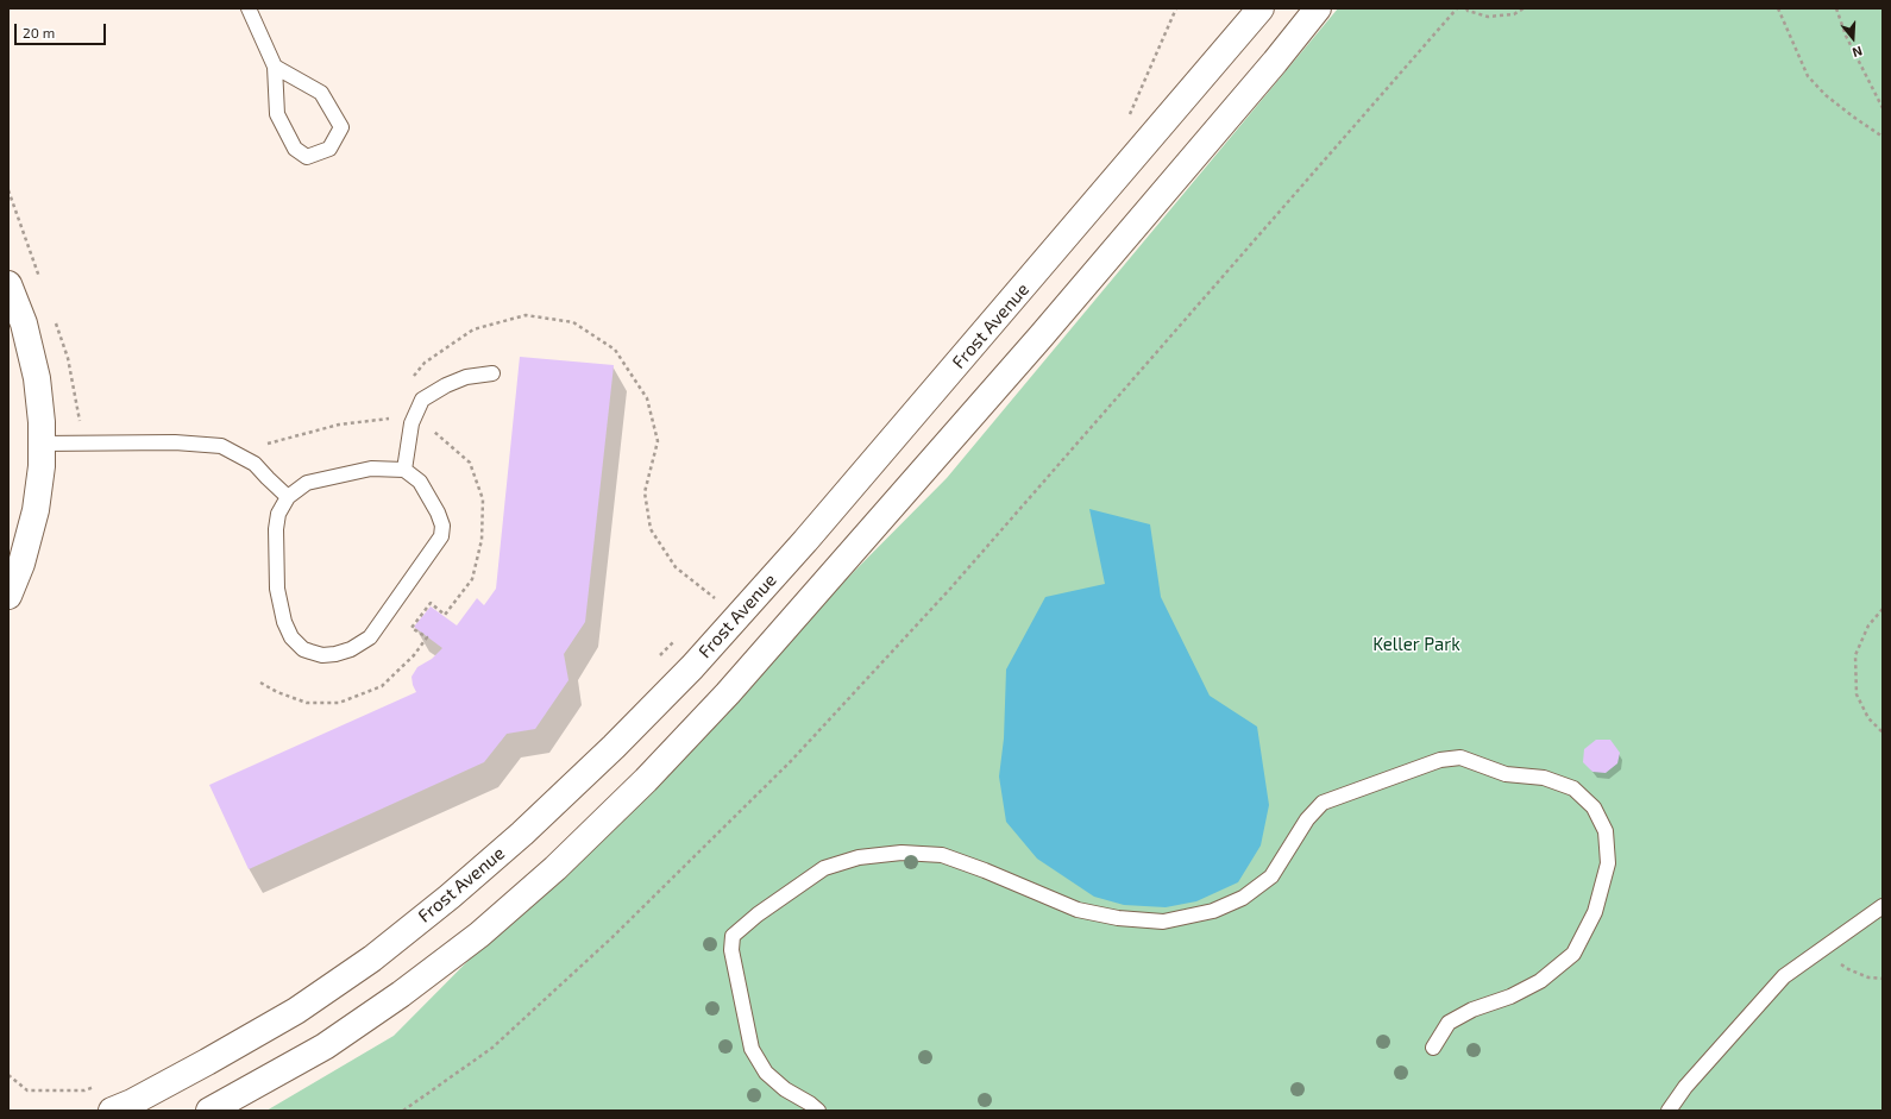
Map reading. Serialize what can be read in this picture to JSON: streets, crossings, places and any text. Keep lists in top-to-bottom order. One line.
{"streets":{"street":["Frost Avenue"]},"parks":["Keller Park"],"scale_bar":"20 m","north":"bottom"}
